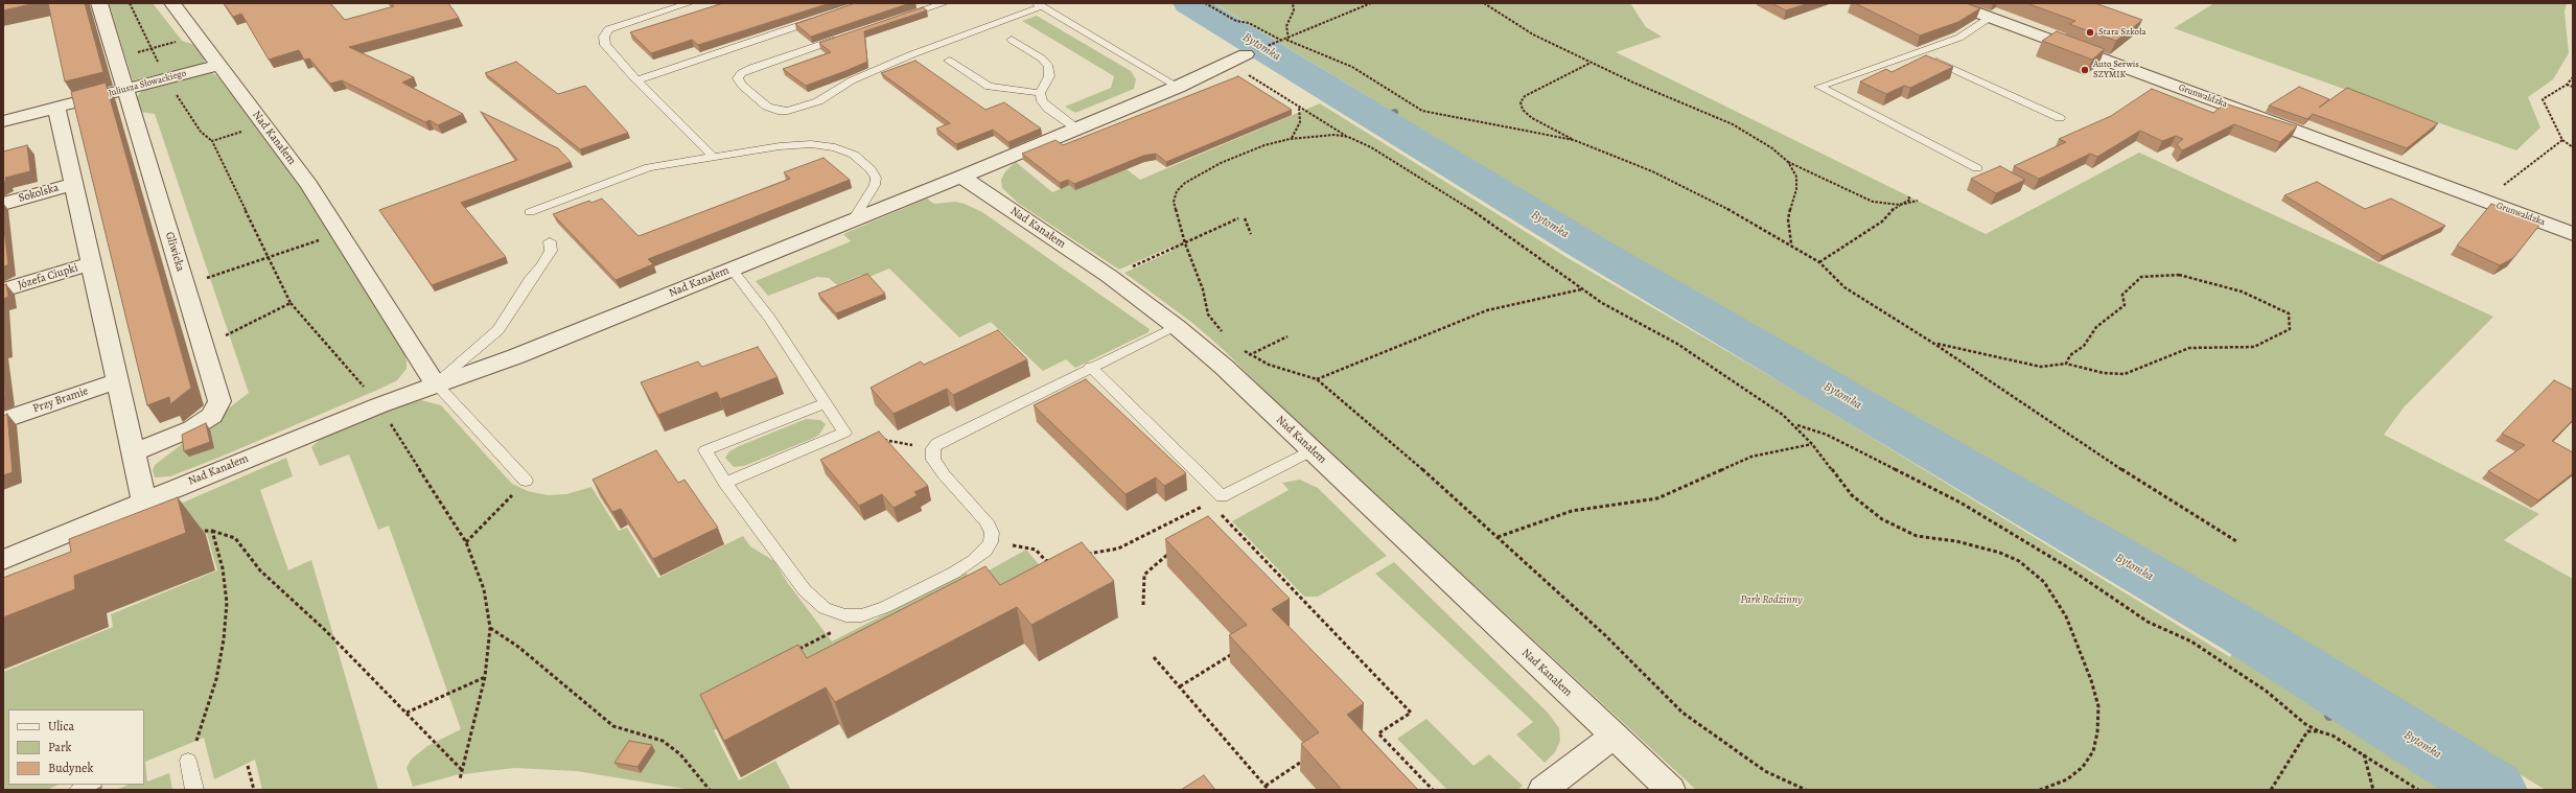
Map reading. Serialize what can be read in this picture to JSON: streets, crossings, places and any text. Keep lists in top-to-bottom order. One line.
{"streets":{"street":["Juliusza Słowackiego","Grunwaldzka","Nad Kanałem","Sokolska","Gliwicka","Józefa Ciupki","Przy Bramie"]},"crossings":[["Juliusza Słowackiego","Nad Kanałem"],["Juliusza Słowackiego","Gliwicka"]],"water":["Bytomka"],"parks":["Park Rodzinny"],"places":["Stara Szkoła","Auto Serwis SZYMIK"],"legend":["Ulica","Park","Budynek"]}
